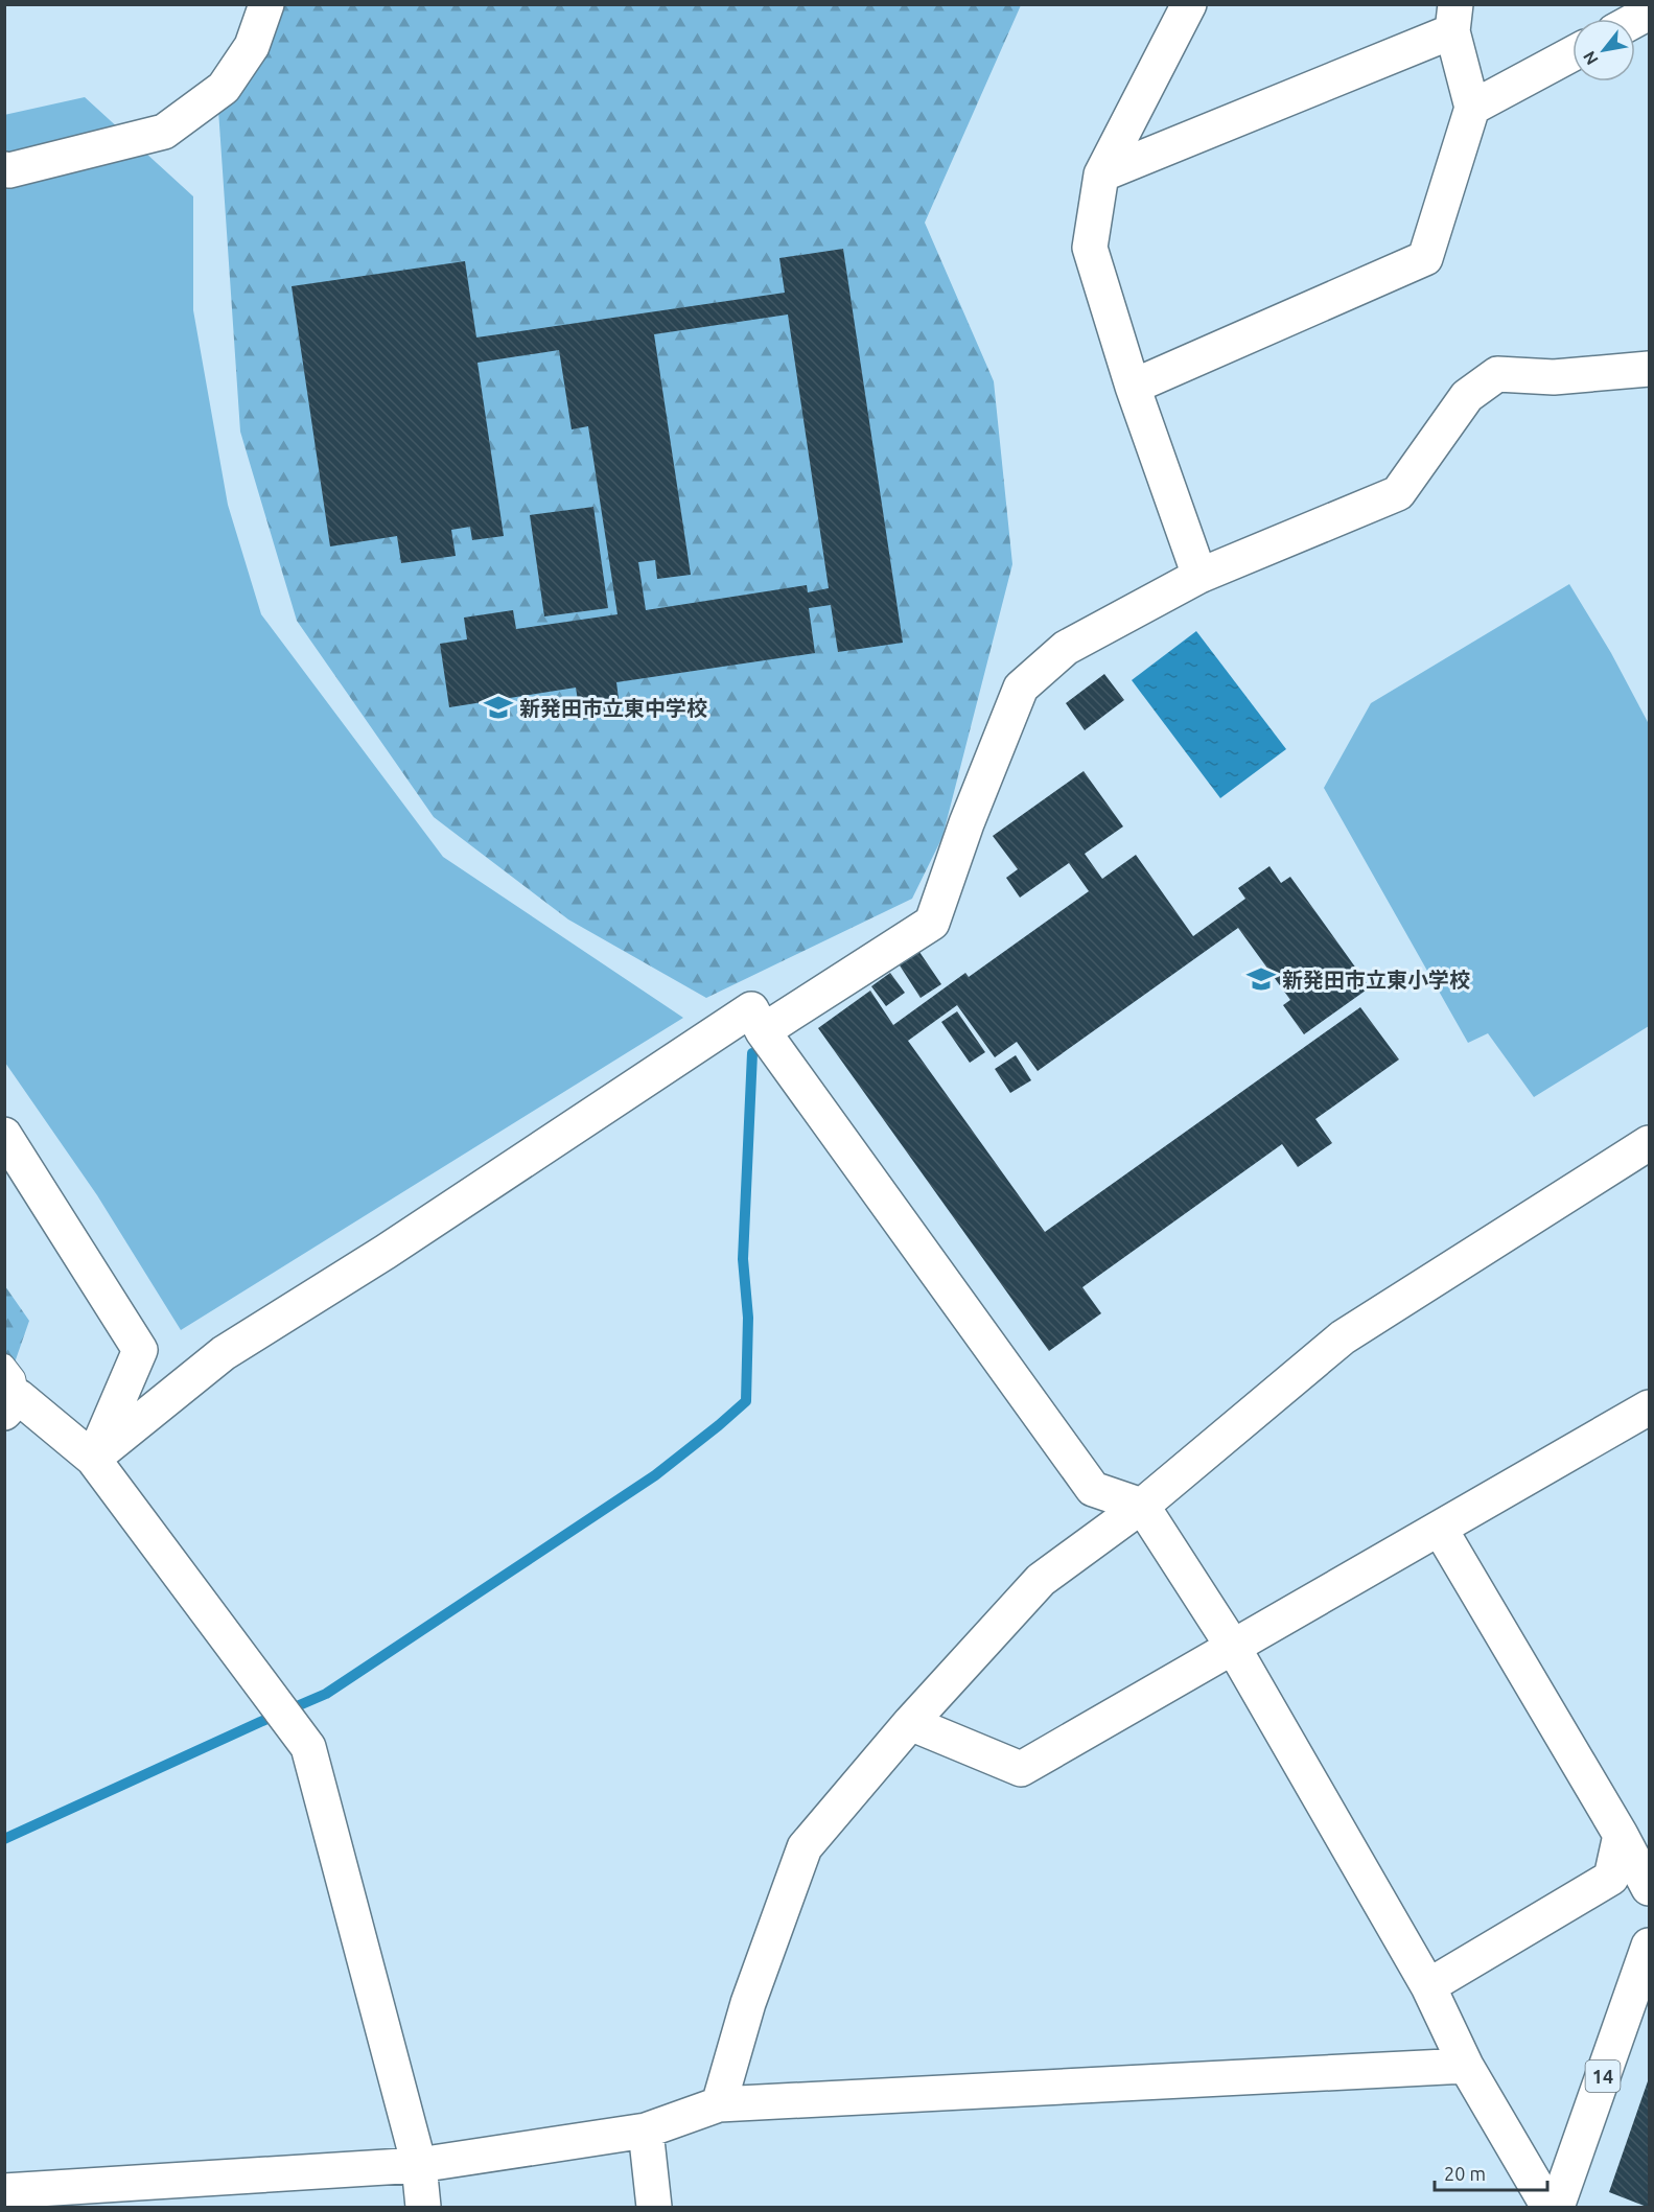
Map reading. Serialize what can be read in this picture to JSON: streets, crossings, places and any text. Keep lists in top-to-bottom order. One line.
{"streets":{"street":["14"]},"places":{"school or university":["新発田市立東中学校","新発田市立東小学校"]},"scale_bar":"20 m","north":"bottom left"}
